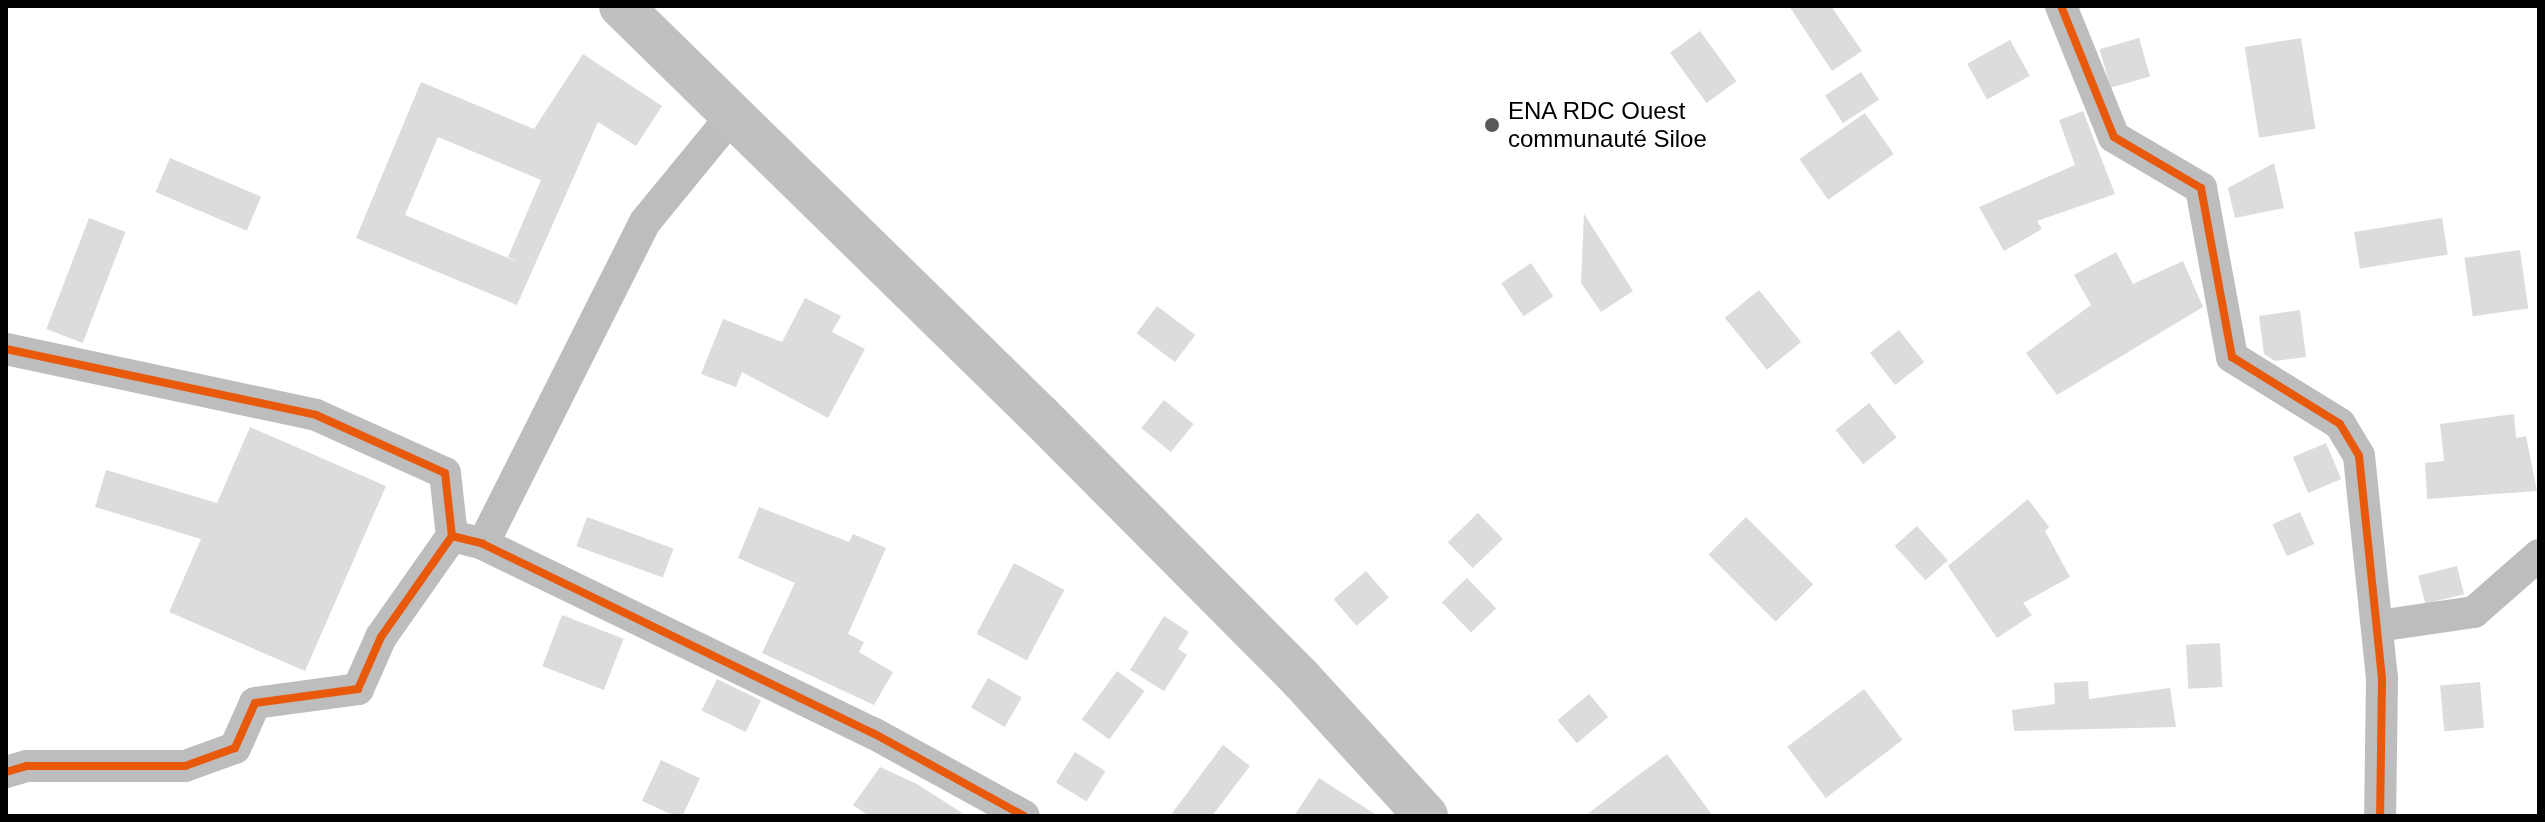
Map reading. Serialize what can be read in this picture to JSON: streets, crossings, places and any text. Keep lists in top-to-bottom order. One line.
{"places":["ENA RDC Ouest communauté Siloe"]}
